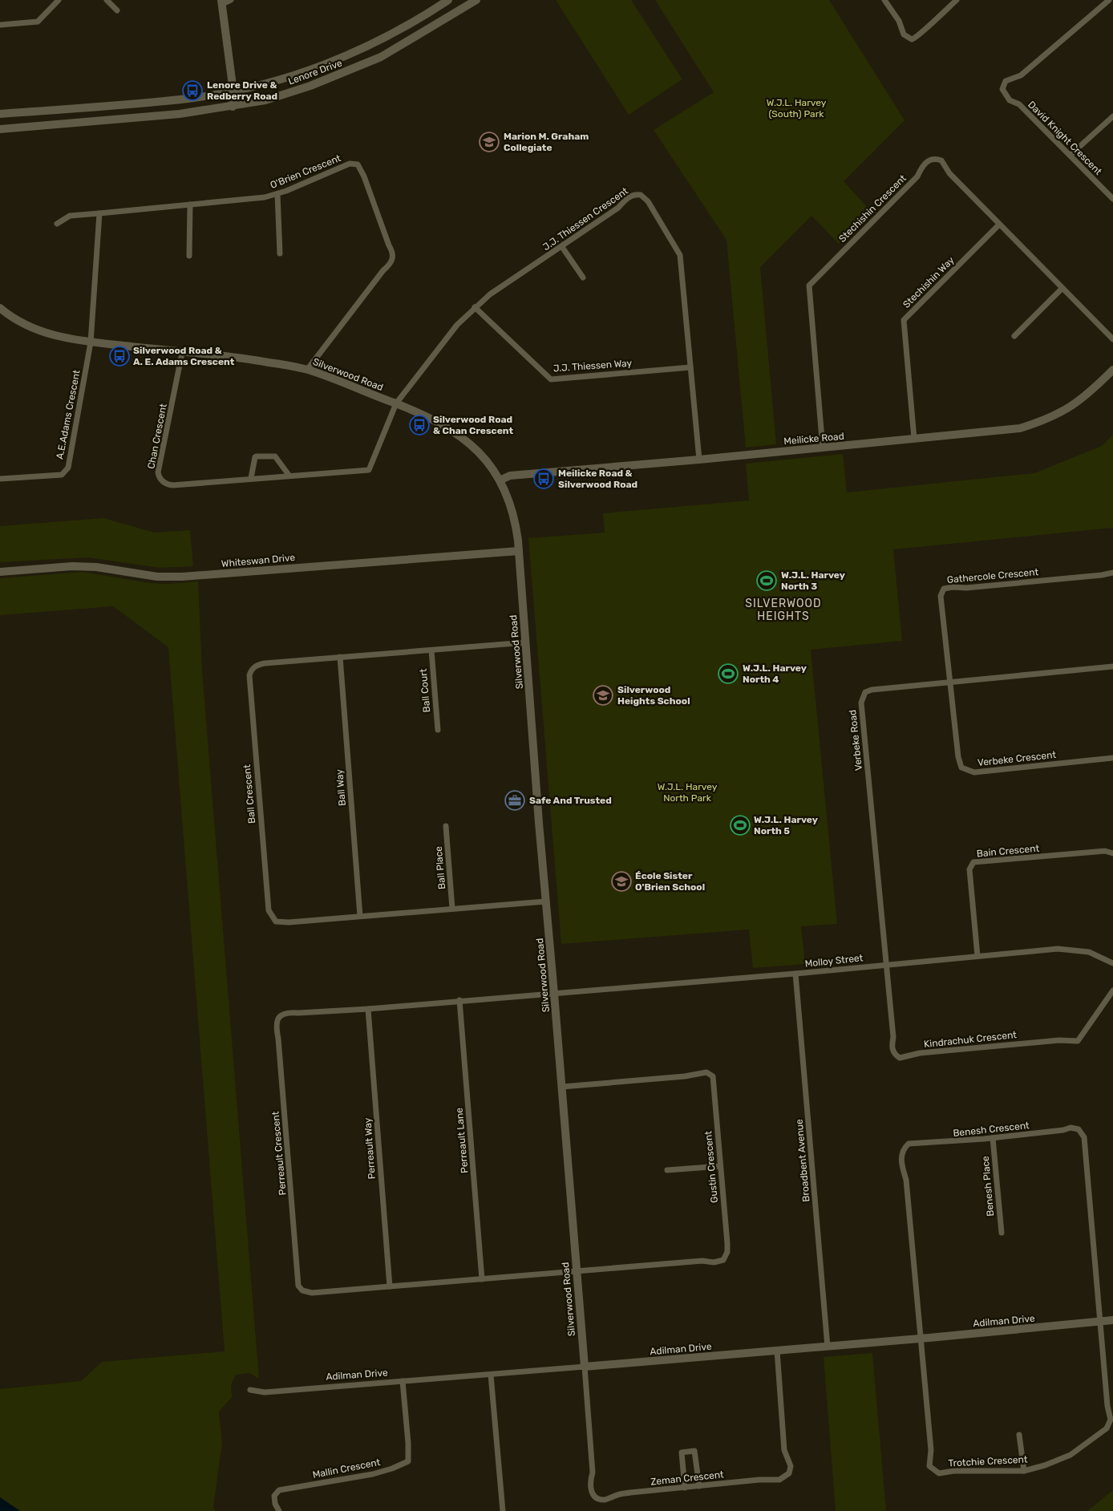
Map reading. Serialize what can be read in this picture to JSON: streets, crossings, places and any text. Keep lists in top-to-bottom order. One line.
{"streets":{"street":["Lenore Drive","David Knight Crescent","O'Brien Crescent","Stechishin Crescent","J.J. Thiessen Crescent","Stechishin Way","J.J. Thiessen Way","Silverwood Road","A.E.Adams Crescent","Chan Crescent","Meilicke Road","Whiteswan Drive","Gathercole Crescent","Ball Court","Verbeke Road","Verbeke Crescent","Ball Way","Ball Crescent","Bain Crescent","Ball Place","Molloy Street","Kindrachuk Crescent","Benesh Crescent","Perreault Lane","Perreault Way","Perreault Crescent","Broadbent Avenue","Gustin Crescent","Benesh Place","Adilman Drive","Trotchie Crescent","Mallin Crescent","Zeman Crescent"]},"crossings":[["O'Brien Crescent","Silverwood Road"],["Stechishin Crescent","Stechishin Way"],["Stechishin Crescent","Meilicke Road"],["J.J. Thiessen Crescent","J.J. Thiessen Way"],["J.J. Thiessen Crescent","Silverwood Road"],["J.J. Thiessen Crescent","Chan Crescent"],["J.J. Thiessen Crescent","Meilicke Road"],["Stechishin Way","Meilicke Road"],["Silverwood Road","A.E.Adams Crescent"],["Silverwood Road","Chan Crescent"],["Silverwood Road","Meilicke Road"],["Silverwood Road","Whiteswan Drive"],["Silverwood Road","Ball Crescent"],["Silverwood Road","Molloy Street"],["Silverwood Road","Perreault Crescent"],["Silverwood Road","Gustin Crescent"],["Silverwood Road","Adilman Drive"],["Silverwood Road","Zeman Crescent"],["Gathercole Crescent","Verbeke Road"],["Gathercole Crescent","Verbeke Crescent"],["Ball Court","Ball Crescent"],["Verbeke Road","Verbeke Crescent"],["Verbeke Road","Molloy Street"],["Verbeke Road","Kindrachuk Crescent"],["Ball Way","Ball Crescent"],["Ball Crescent","Ball Place"],["Bain Crescent","Molloy Street"],["Molloy Street","Kindrachuk Crescent"],["Molloy Street","Perreault Crescent"],["Molloy Street","Broadbent Avenue"],["Benesh Crescent","Benesh Place"],["Benesh Crescent","Adilman Drive"],["Benesh Crescent","Trotchie Crescent"],["Perreault Lane","Perreault Crescent"],["Perreault Way","Perreault Crescent"],["Perreault Crescent","Gustin Crescent"],["Broadbent Avenue","Adilman Drive"],["Adilman Drive","Trotchie Crescent"],["Adilman Drive","Mallin Crescent"],["Adilman Drive","Zeman Crescent"]],"districts":["SILVERWOOD HEIGHTS"],"parks":["W.J.L. Harvey (South) Park","W.J.L. Harvey North Park"],"places":{"bus stop":["Lenore Drive & Redberry Road","Silverwood Road & A. E. Adams Crescent","Silverwood Road & Chan Crescent","Meilicke Road & Silverwood Road"],"school or university":["Marion M. Graham Collegiate","Silverwood Heights School","École Sister O'Brien School"],"sports":["W.J.L. Harvey North 3","W.J.L. Harvey North 4","W.J.L. Harvey North 5"],"office":["Safe And Trusted"]}}
